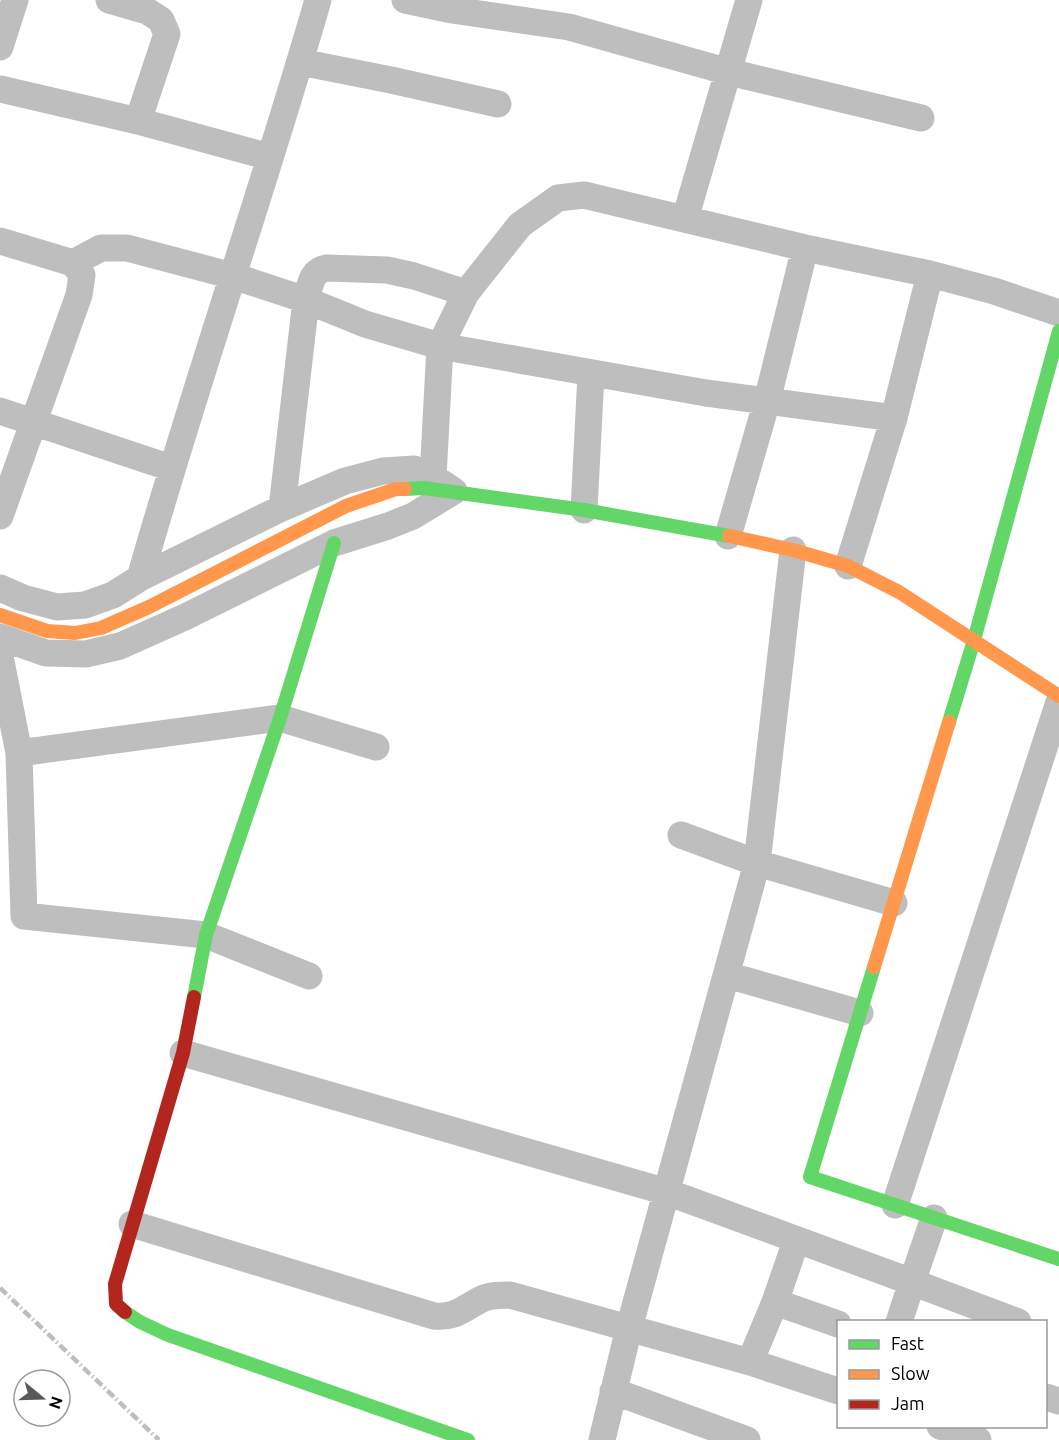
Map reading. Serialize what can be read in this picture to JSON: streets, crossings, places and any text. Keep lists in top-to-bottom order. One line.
{"legend":["Fast","Slow","Jam"],"north":"right"}
